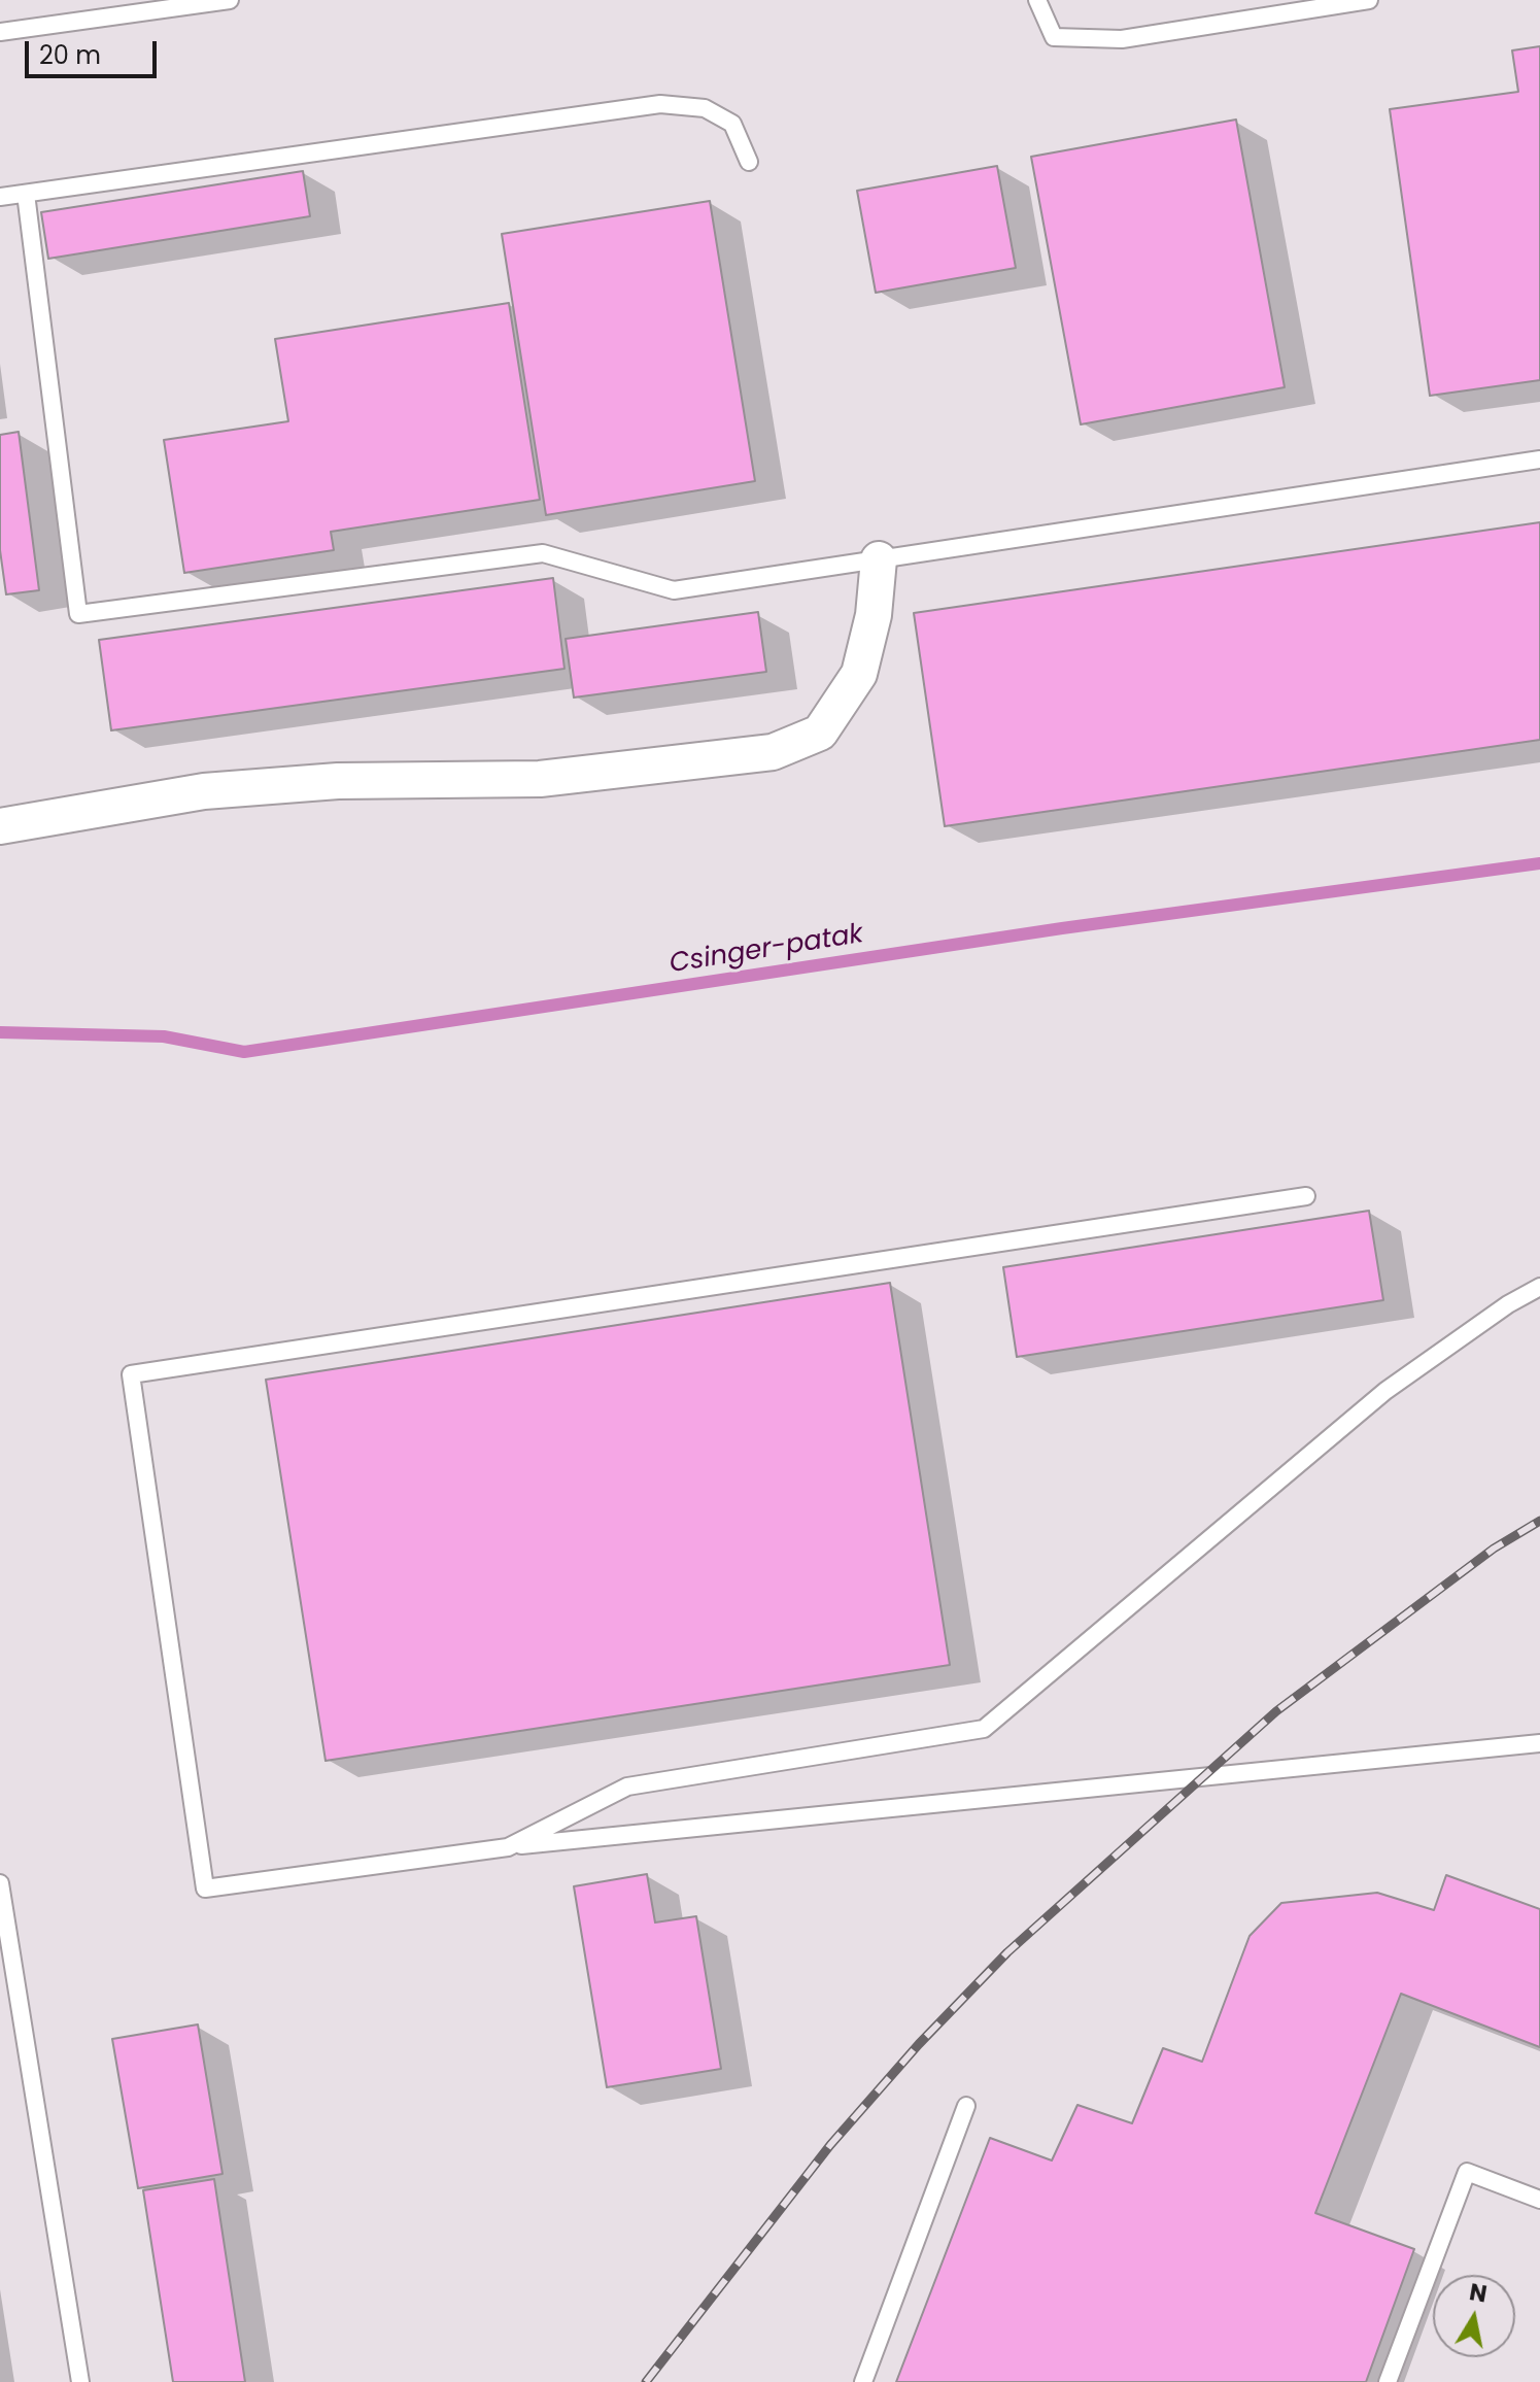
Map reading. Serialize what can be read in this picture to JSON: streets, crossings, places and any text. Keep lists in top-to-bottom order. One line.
{"water":["Csinger-patak"],"scale_bar":"20 m","north":"top"}
